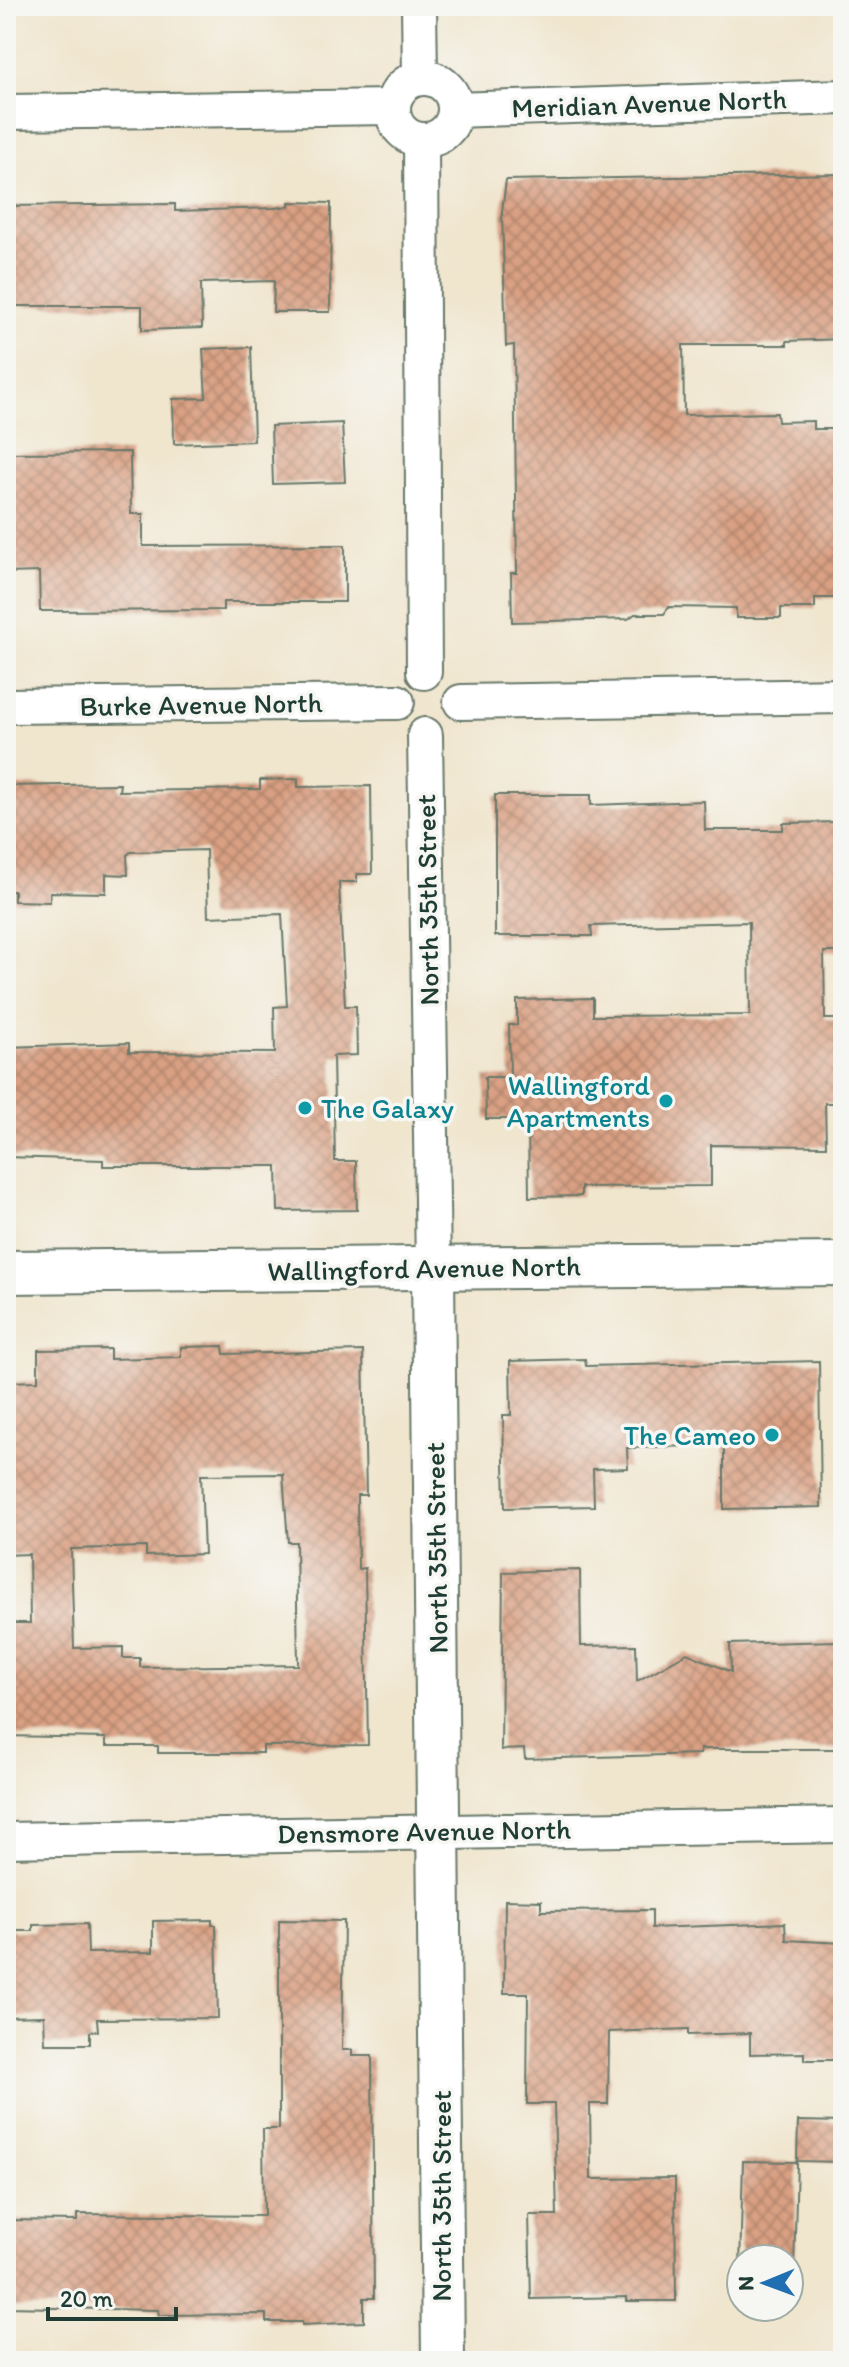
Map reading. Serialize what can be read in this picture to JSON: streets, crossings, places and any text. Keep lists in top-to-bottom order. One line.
{"streets":{"street":["Meridian Avenue North","Burke Avenue North","North 35th Street","Wallingford Avenue North","Densmore Avenue North"]},"crossings":[["Burke Avenue North","North 35th Street"],["North 35th Street","Wallingford Avenue North"],["North 35th Street","Densmore Avenue North"]],"places":["Wallingford Apartments","The Galaxy","The Cameo"],"scale_bar":"20 m","north":"left"}
